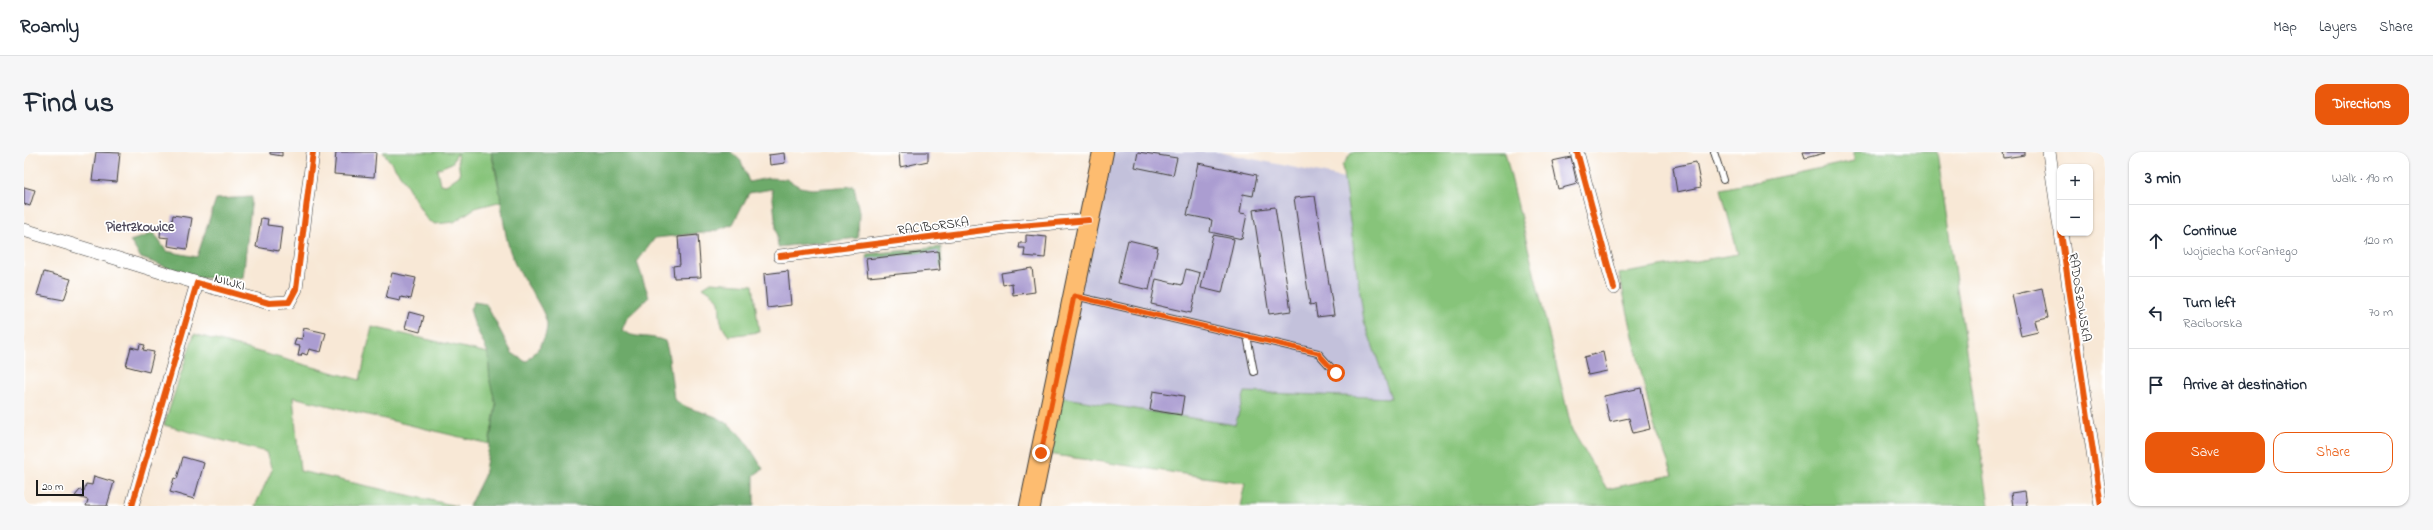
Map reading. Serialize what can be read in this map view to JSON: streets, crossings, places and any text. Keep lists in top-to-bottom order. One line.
{"streets":{"street":["RACIBORSKA","NIWKI","RADOSZOWSKA"]},"districts":["Pietrzkowice"],"scale_bar":"20 m","page":{"header":"Roamly","nav":["Map","Layers","Share"],"title":"Find us","buttons":["Directions",["Save","Share"]],"heading":["3 min","Walk · 190 m"],"map_buttons":["+","−"],"list":[["Continue","Wojciecha Korfantego","120 m"],["Turn left","Raciborska","70 m"],"Arrive at destination"],"scale":"20 m"}}
